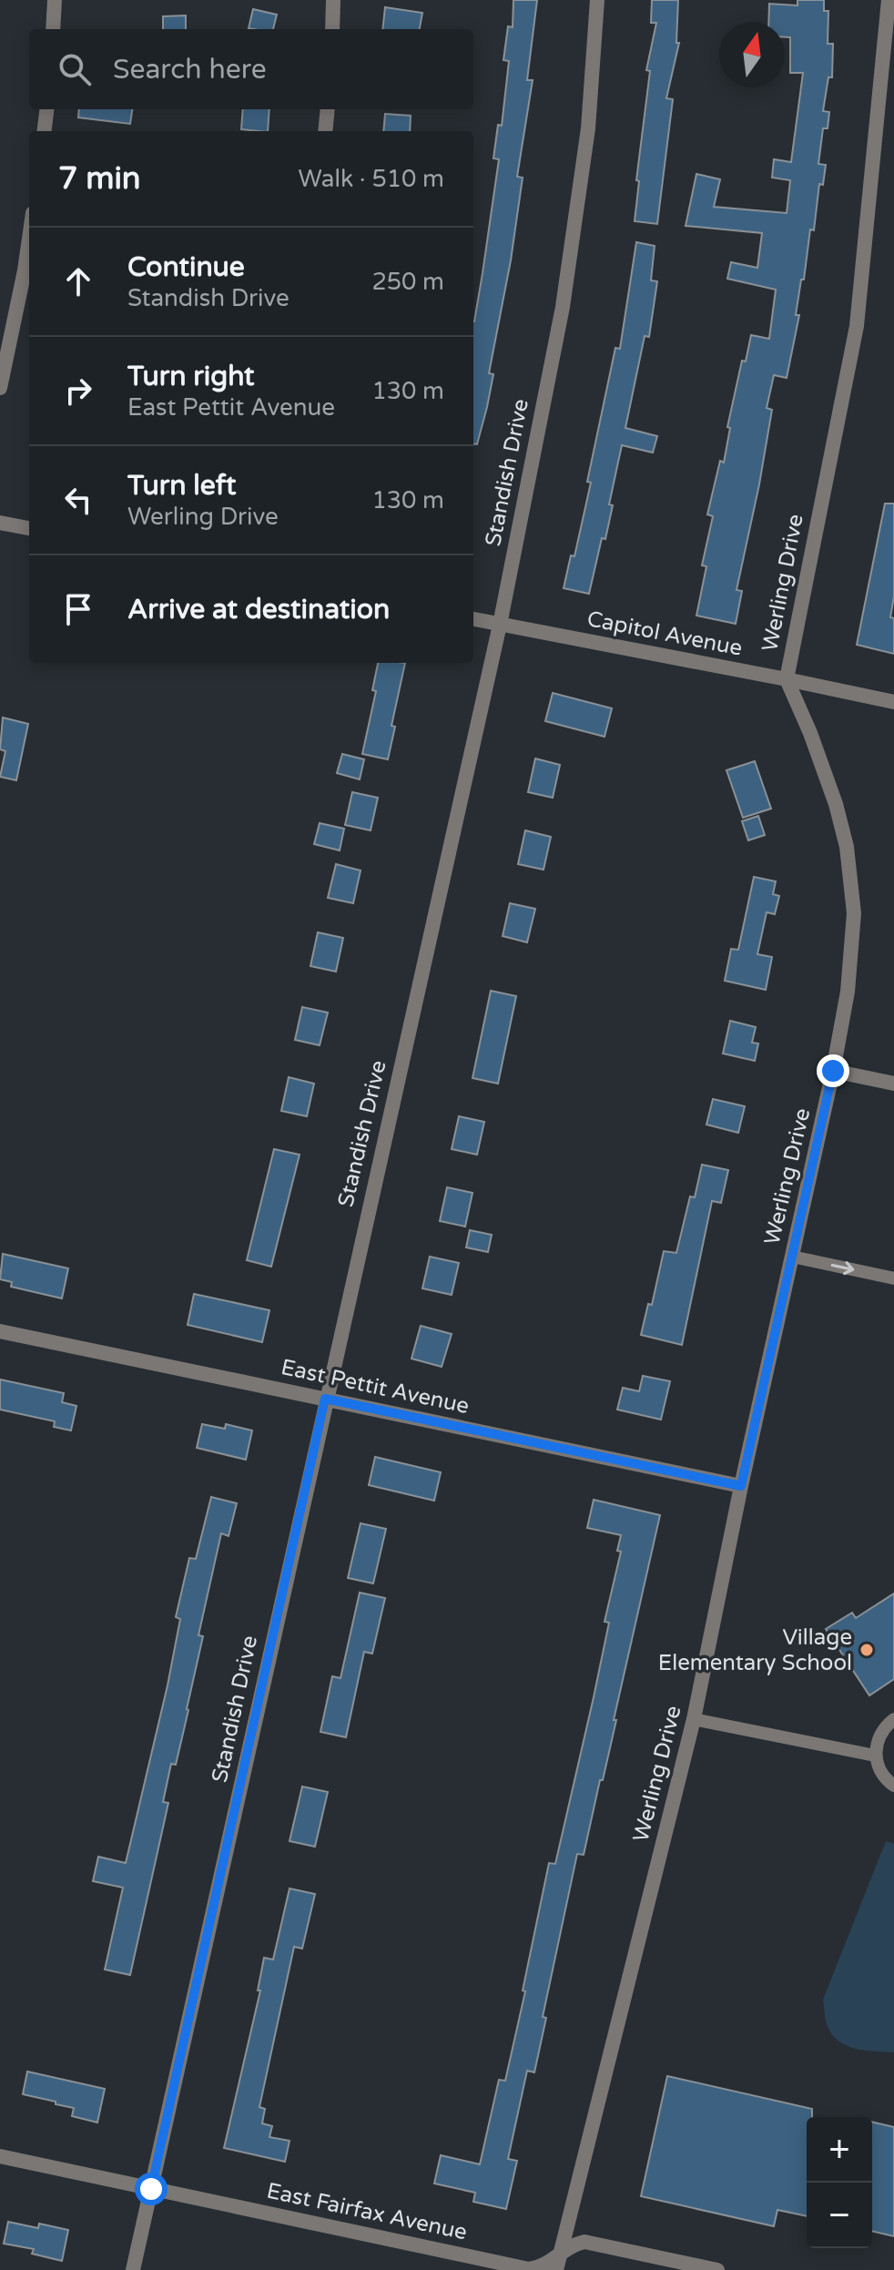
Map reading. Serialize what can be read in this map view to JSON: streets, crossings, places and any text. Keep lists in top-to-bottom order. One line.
{"streets":{"street":["Standish Drive","Werling Drive","Capitol Avenue","East Pettit Avenue","East Fairfax Avenue"]},"crossings":[["Standish Drive","Capitol Avenue"],["Standish Drive","East Pettit Avenue"],["Standish Drive","East Fairfax Avenue"],["Werling Drive","Capitol Avenue"],["Werling Drive","East Pettit Avenue"],["Werling Drive","East Fairfax Avenue"]],"places":["Village Elementary School"],"north":"top","page":{"search":"Search here","heading":["7 min","Walk · 510 m"],"list":[["Continue","Standish Drive","250 m"],["Turn right","East Pettit Avenue","130 m"],["Turn left","Werling Drive","130 m"],"Arrive at destination"],"map_buttons":["+","−"]}}
